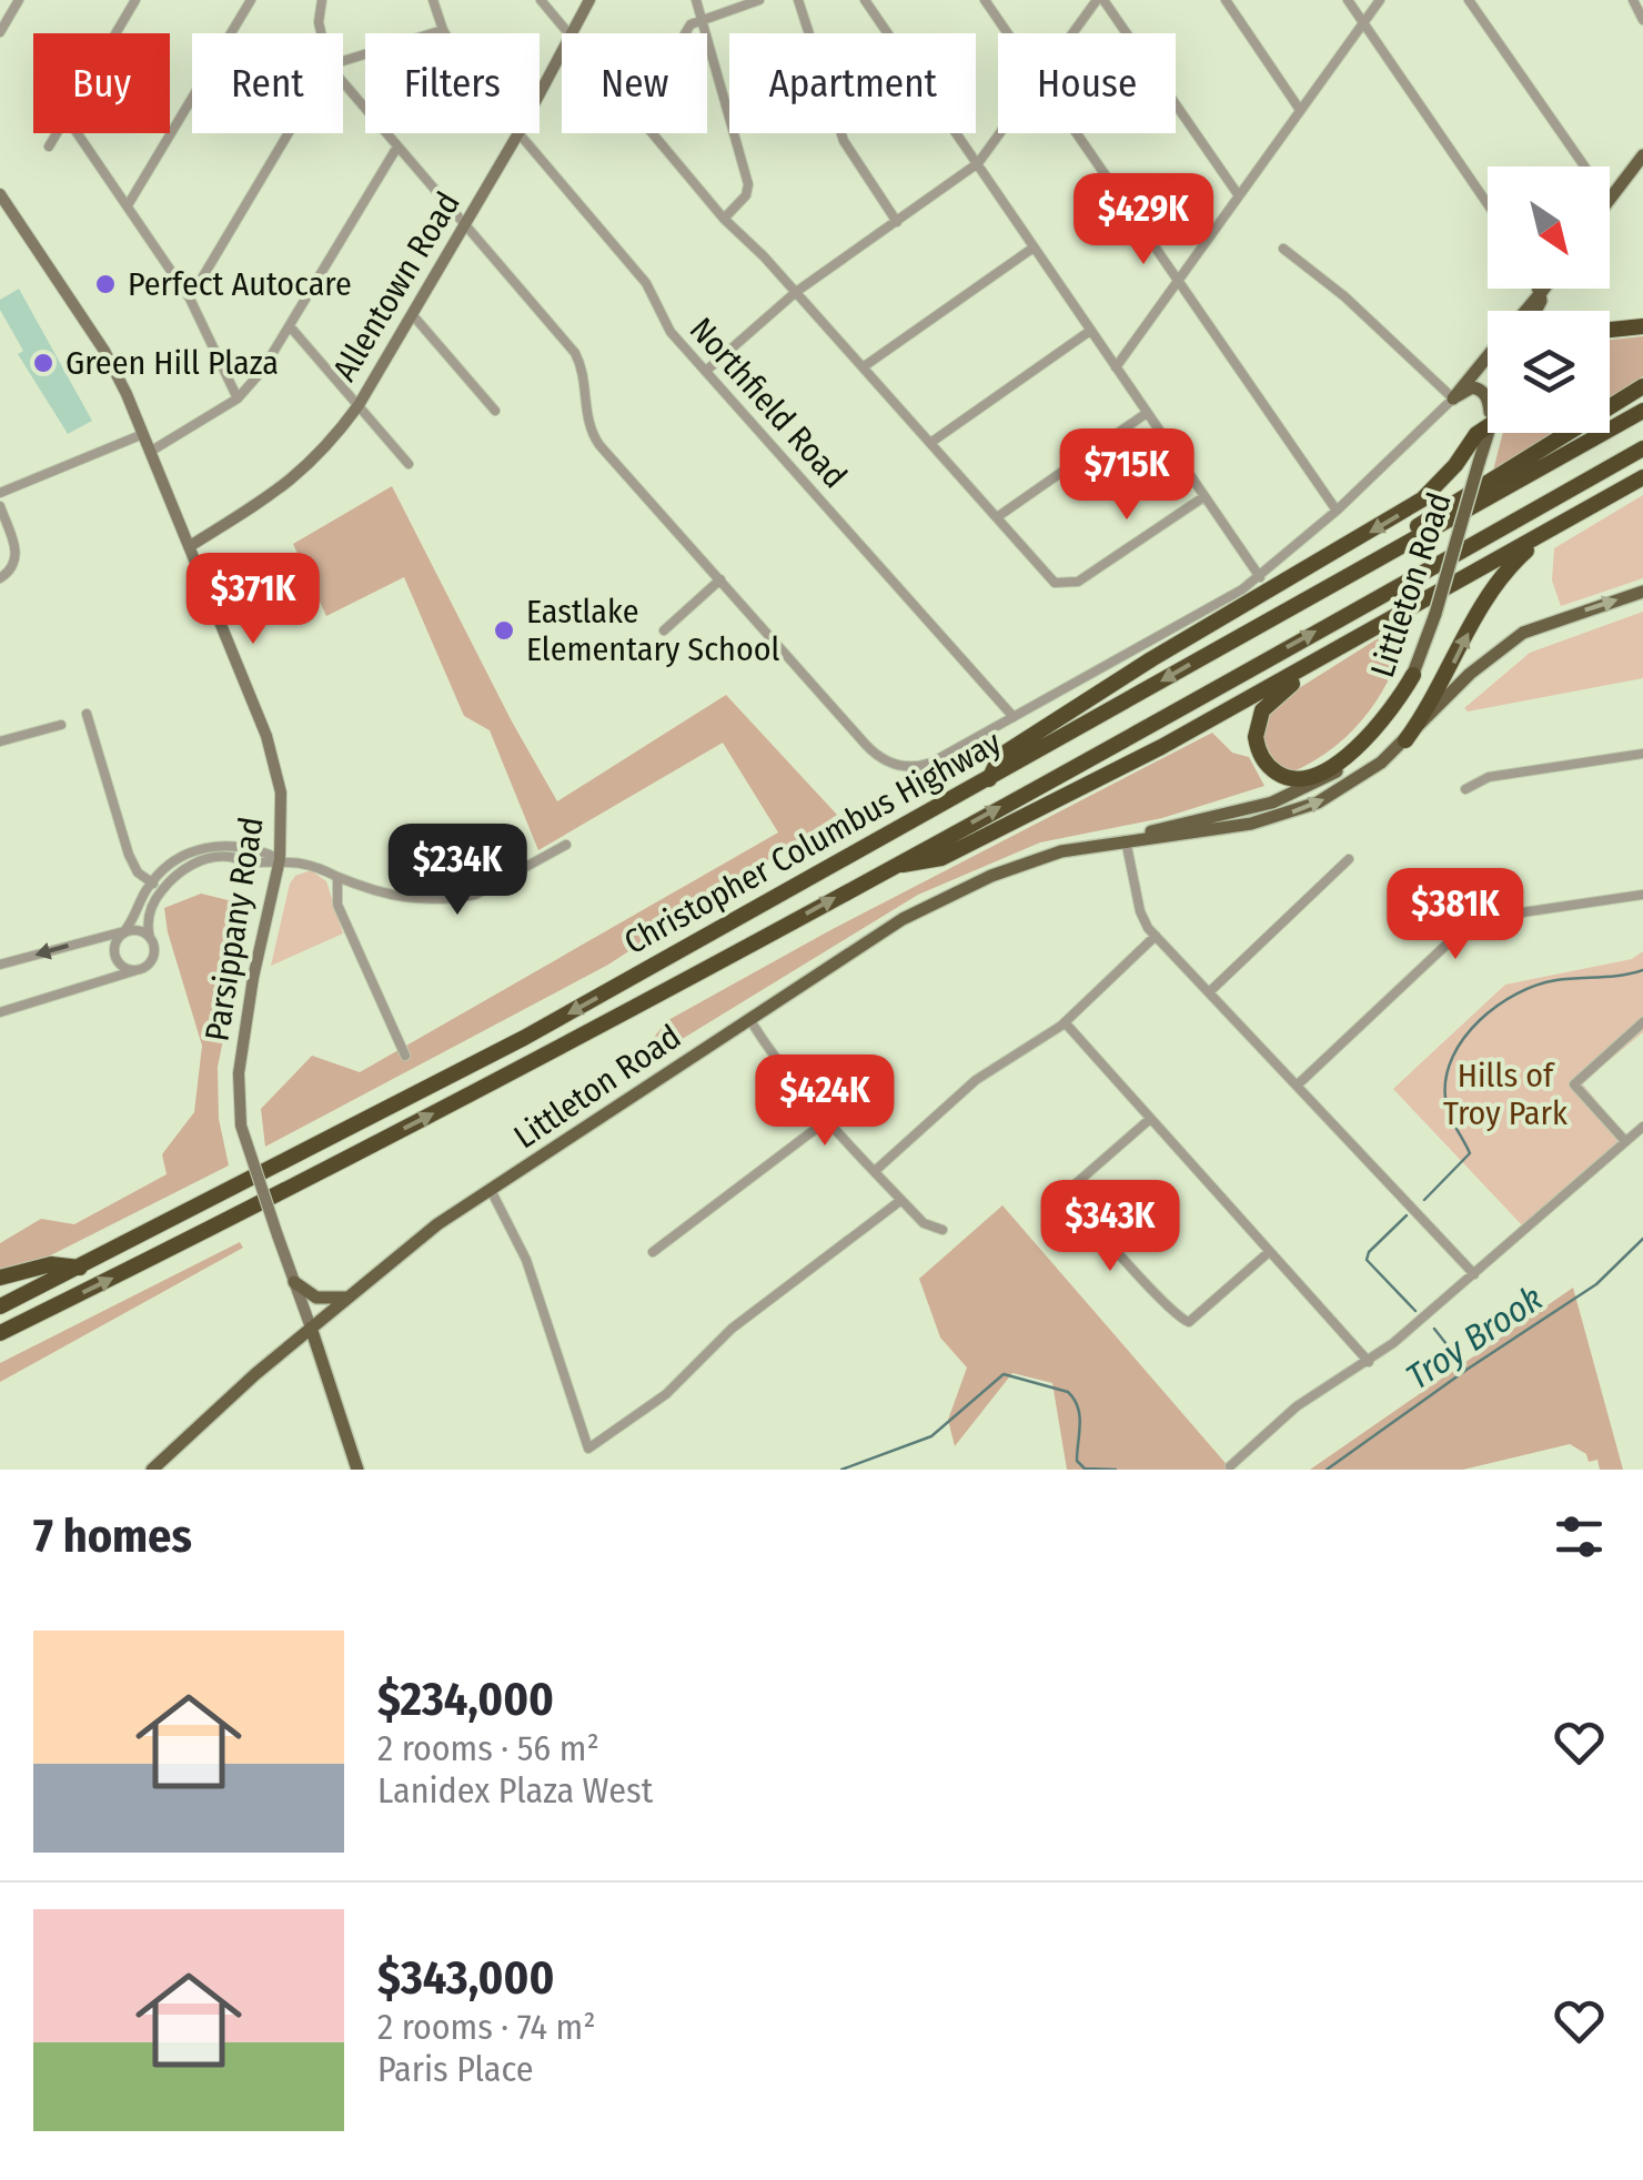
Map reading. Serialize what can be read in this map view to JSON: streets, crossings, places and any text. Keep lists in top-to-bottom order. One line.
{"streets":{"highway":["Christopher Columbus Highway"],"main road":["Allentown Road","Littleton Road","Parsippany Road"],"street":["Northfield Road"]},"crossings":[["Allentown Road","Northfield Road"],["Allentown Road","Parsippany Road"],["Littleton Road","Parsippany Road"]],"water":["Troy Brook"],"parks":["Hills of Troy Park"],"places":["Perfect Autocare","Green Hill Plaza","Eastlake Elementary School"],"north":"bottom right","page":{"chip":["Buy","Rent","Filters","New","Apartment","House"],"price":["$429K","$715K","$371K","$234K","$381K","$424K","$343K"],"heading":"7 homes","list":[{"name":"$234,000","note":"2 rooms · 56 m² · Lanidex Plaza West"},{"name":"$343,000","note":"2 rooms · 74 m² · Paris Place"}]}}
